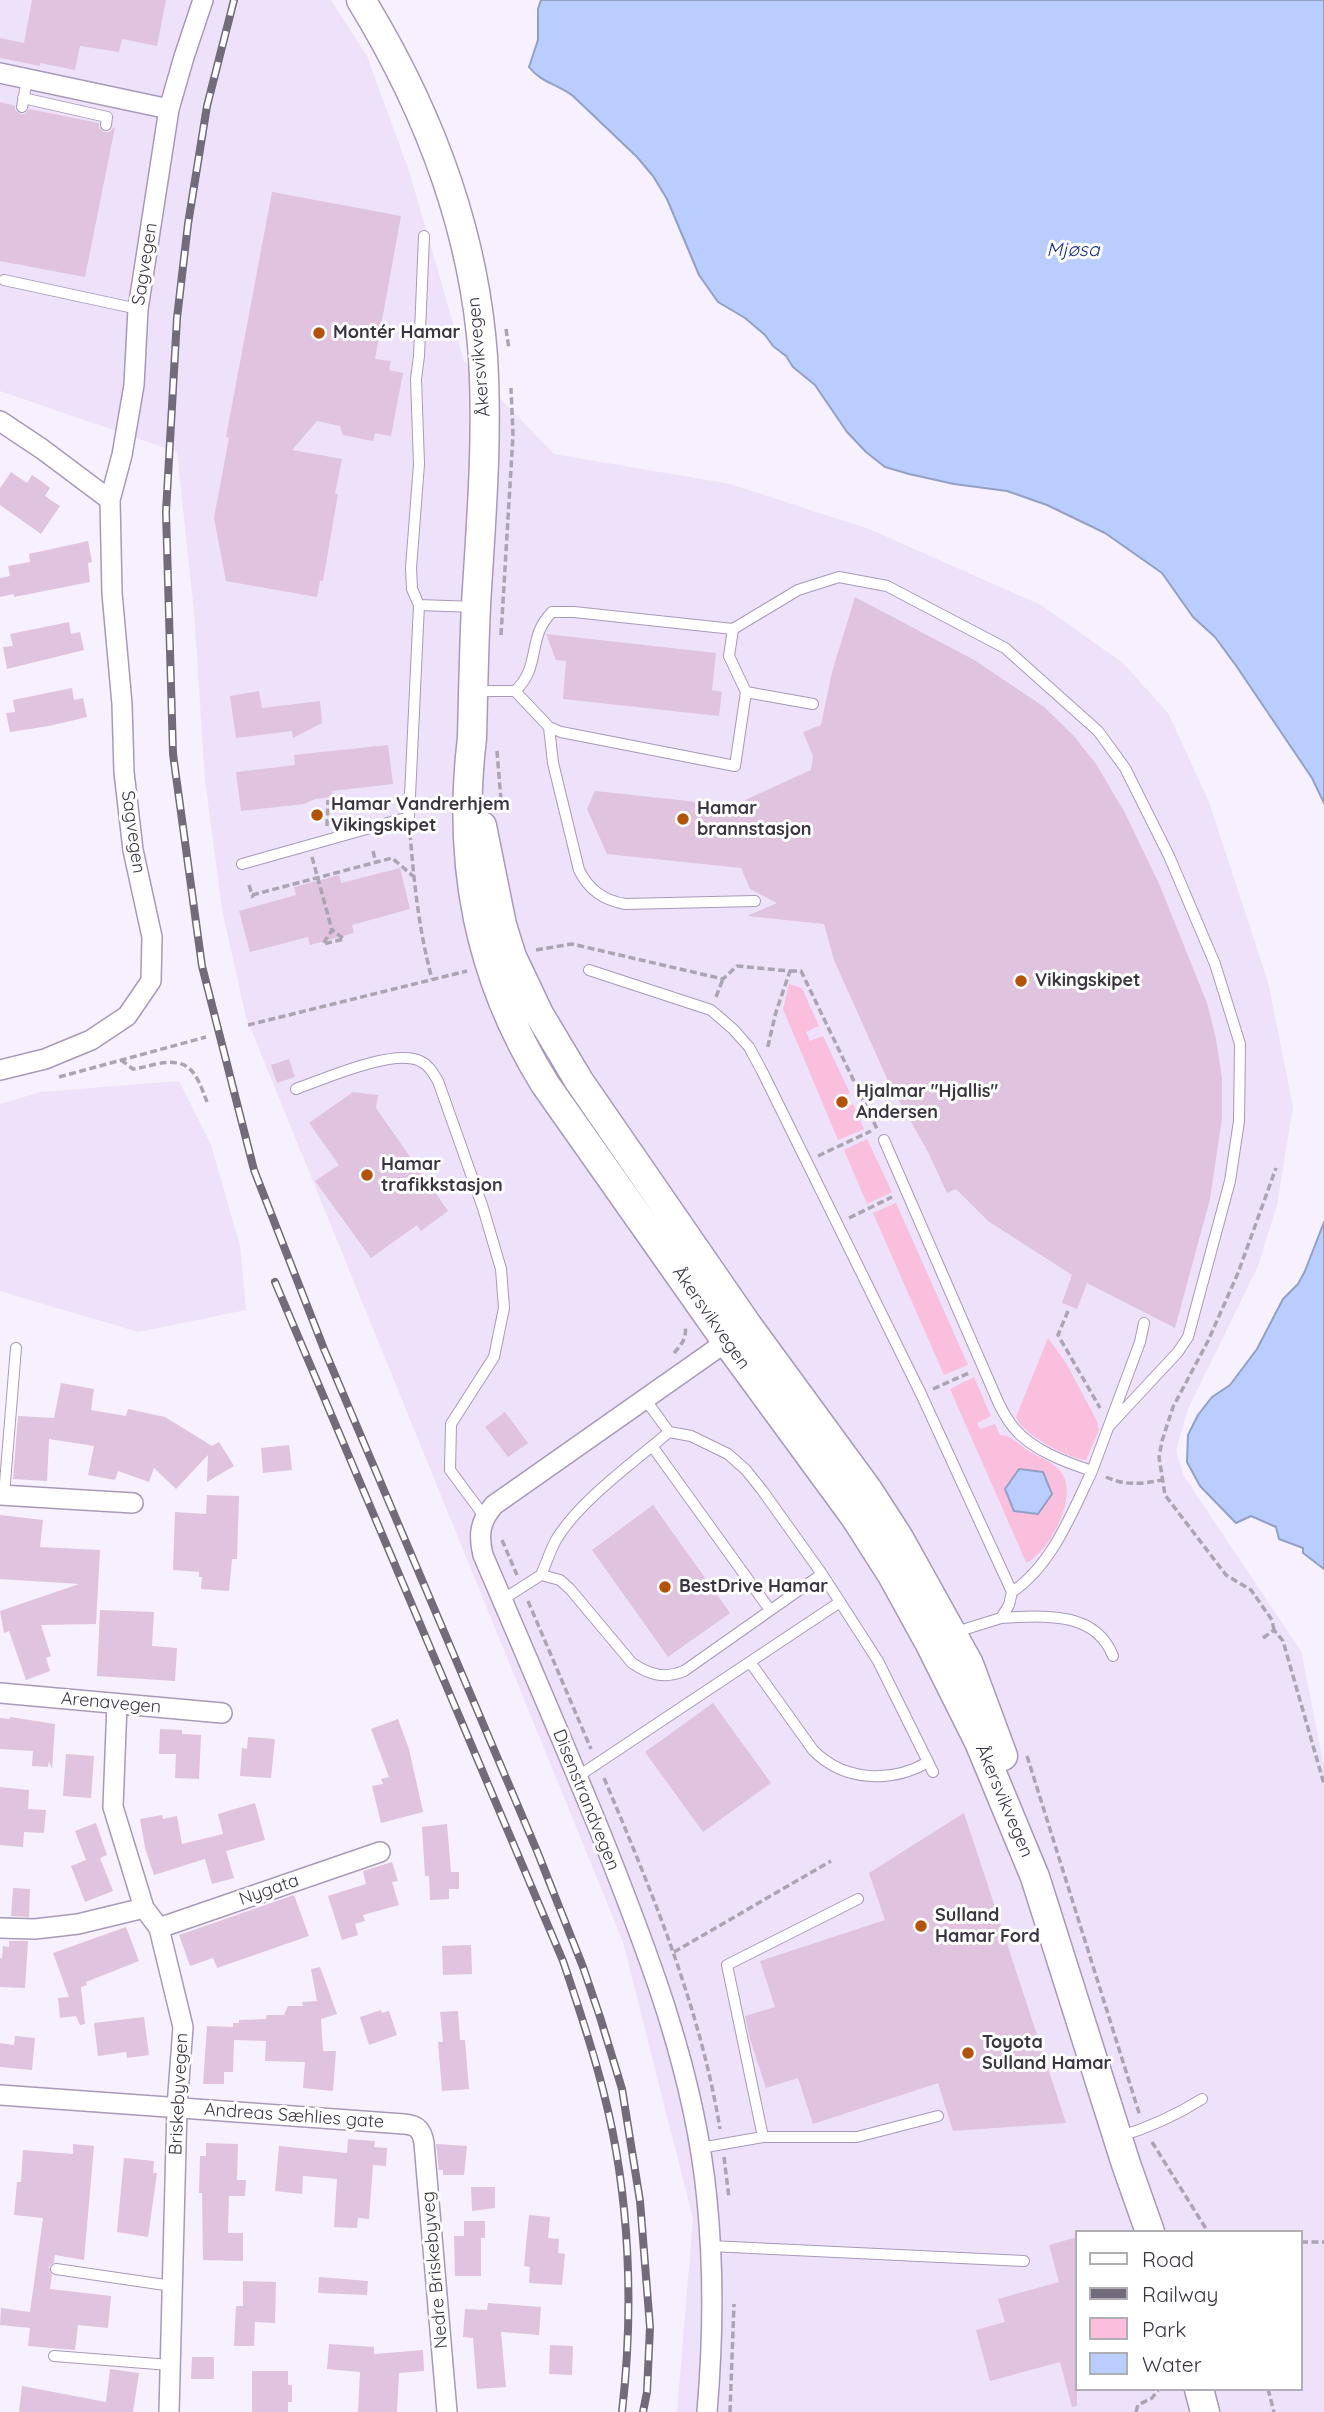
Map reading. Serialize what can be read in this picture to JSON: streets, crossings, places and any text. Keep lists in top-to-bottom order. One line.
{"streets":{"street":["Sagvegen","Åkersvikvegen","Arenavegen","Disenstrandvegen","Nygata","Briskebyvegen","Andreas Sæhlies gate","Nedre Briskebyveg"]},"crossings":[["Arenavegen","Briskebyvegen"],["Nygata","Briskebyvegen"],["Briskebyvegen","Andreas Sæhlies gate"],["Andreas Sæhlies gate","Nedre Briskebyveg"]],"water":["Mjøsa"],"places":["Montér Hamar","Hamar Vandrerhjem Vikingskipet","Hamar brannstasjon","Vikingskipet","Hjalmar \"Hjallis\" Andersen","Hamar trafikkstasjon","BestDrive Hamar","Sulland Hamar Ford","Toyota Sulland Hamar"],"legend":["Road","Railway","Park","Water"]}
